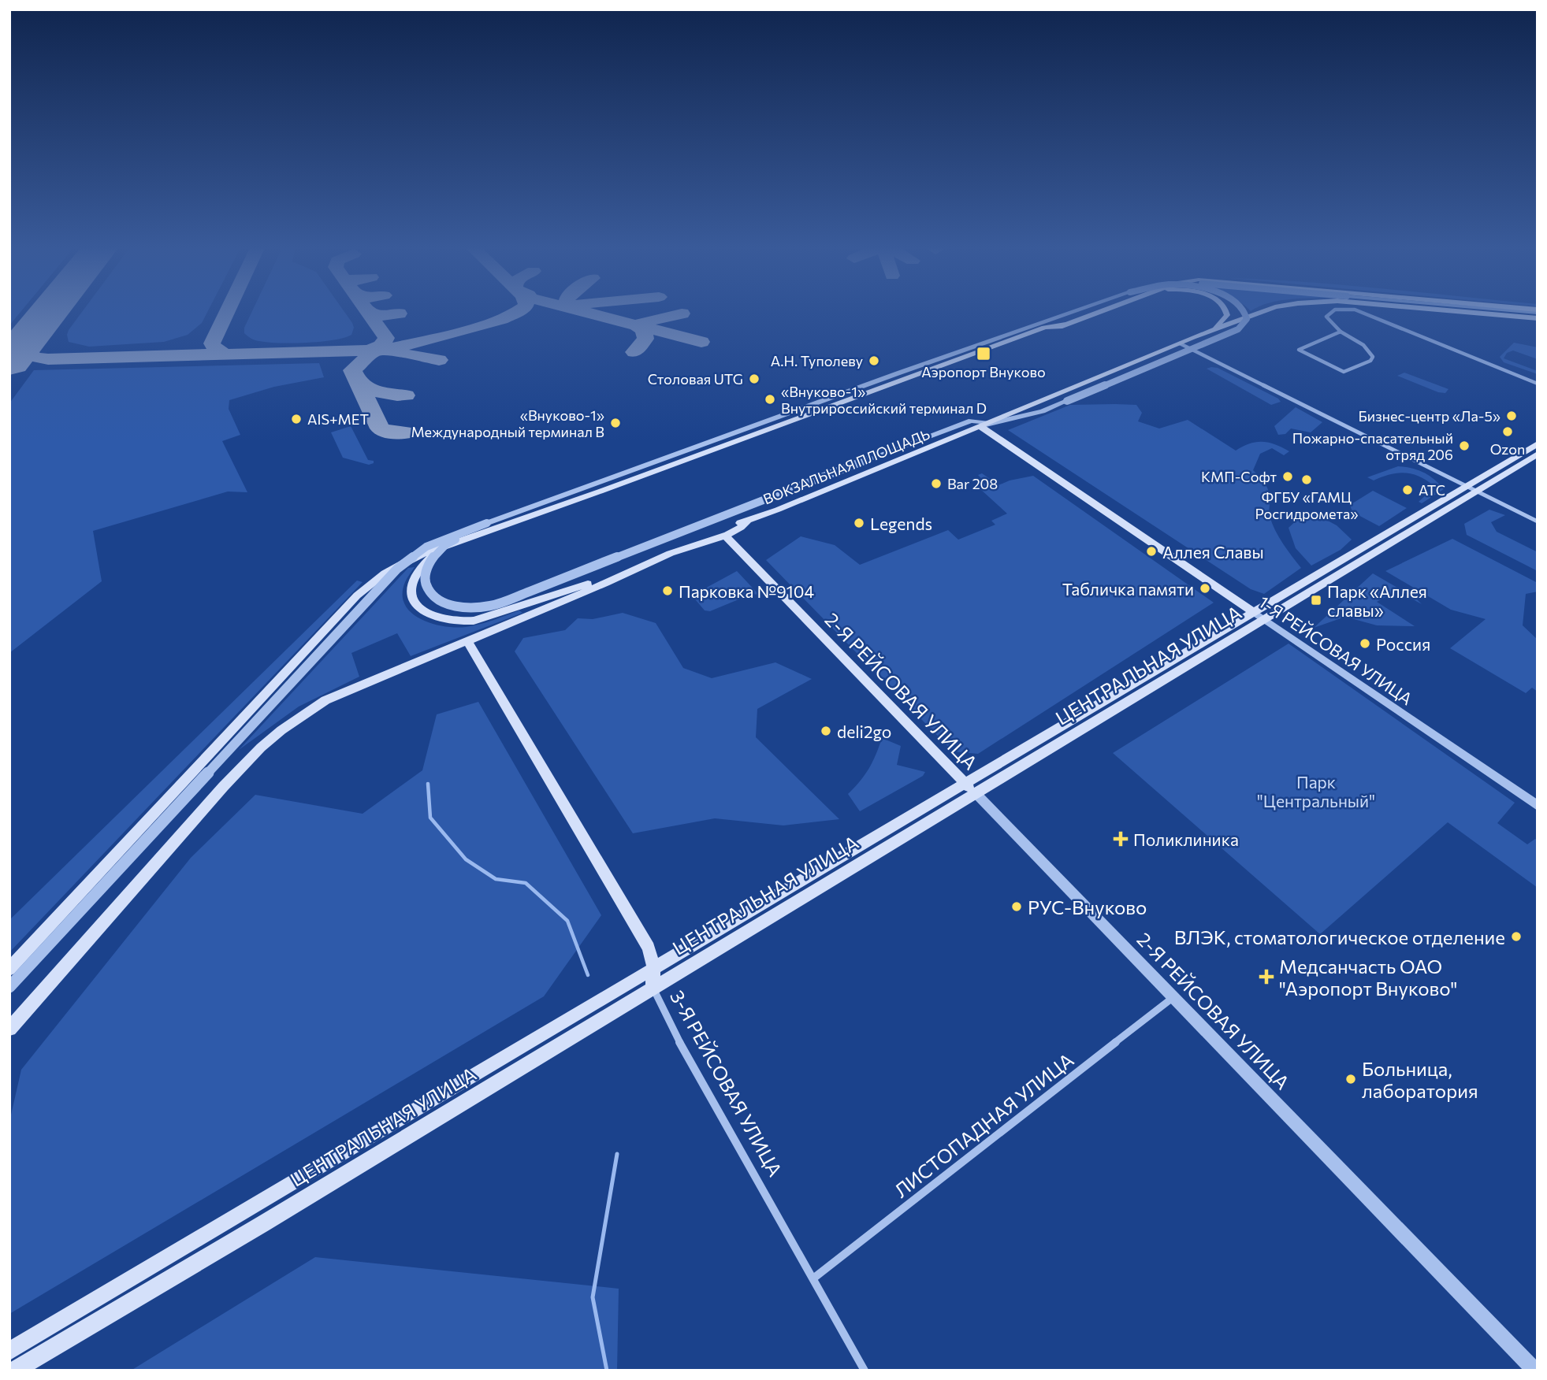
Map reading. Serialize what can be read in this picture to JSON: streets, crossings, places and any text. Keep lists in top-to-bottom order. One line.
{"streets":{"main road":["ВОКЗАЛЬНАЯ ПЛОЩАДЬ","1-Я РЕЙСОВАЯ УЛИЦА","ЦЕНТРАЛЬНАЯ УЛИЦА","2-Я РЕЙСОВАЯ УЛИЦА","3-Я РЕЙСОВАЯ УЛИЦА"],"street":["ЛИСТОПАДНАЯ УЛИЦА"]},"crossings":[["ВОКЗАЛЬНАЯ ПЛОЩАДЬ","1-Я РЕЙСОВАЯ УЛИЦА"],["ВОКЗАЛЬНАЯ ПЛОЩАДЬ","2-Я РЕЙСОВАЯ УЛИЦА"],["ВОКЗАЛЬНАЯ ПЛОЩАДЬ","3-Я РЕЙСОВАЯ УЛИЦА"],["1-Я РЕЙСОВАЯ УЛИЦА","ЦЕНТРАЛЬНАЯ УЛИЦА"],["ЦЕНТРАЛЬНАЯ УЛИЦА","2-Я РЕЙСОВАЯ УЛИЦА"],["ЦЕНТРАЛЬНАЯ УЛИЦА","3-Я РЕЙСОВАЯ УЛИЦА"],["2-Я РЕЙСОВАЯ УЛИЦА","ЛИСТОПАДНАЯ УЛИЦА"],["3-Я РЕЙСОВАЯ УЛИЦА","ЛИСТОПАДНАЯ УЛИЦА"]],"parks":["Парк \"Центральный\""],"places":{"transit":["Аэропорт Внуково","Парк «Аллея славы»"],"other":["А.Н. Туполеву","Столовая UTG","«Внуково-1» Внутрироссийский терминал D","Бизнес-центр «Ла-5»","AIS+MET","«Внуково-1» Международный терминал B","Ozon","Пожарно-спасательный отряд 206","КМП-Софт","ФГБУ «ГАМЦ Росгидромета»","Bar 208","АТС","Legends","Аллея Славы","Табличка памяти","Парковка №9104","Россия","deli2go","РУС-Внуково","ВЛЭК, стоматологическое отделение","Больница, лаборатория"],"health":["Поликлиника","Медсанчасть ОАО \"Аэропорт Внуково\""]}}
